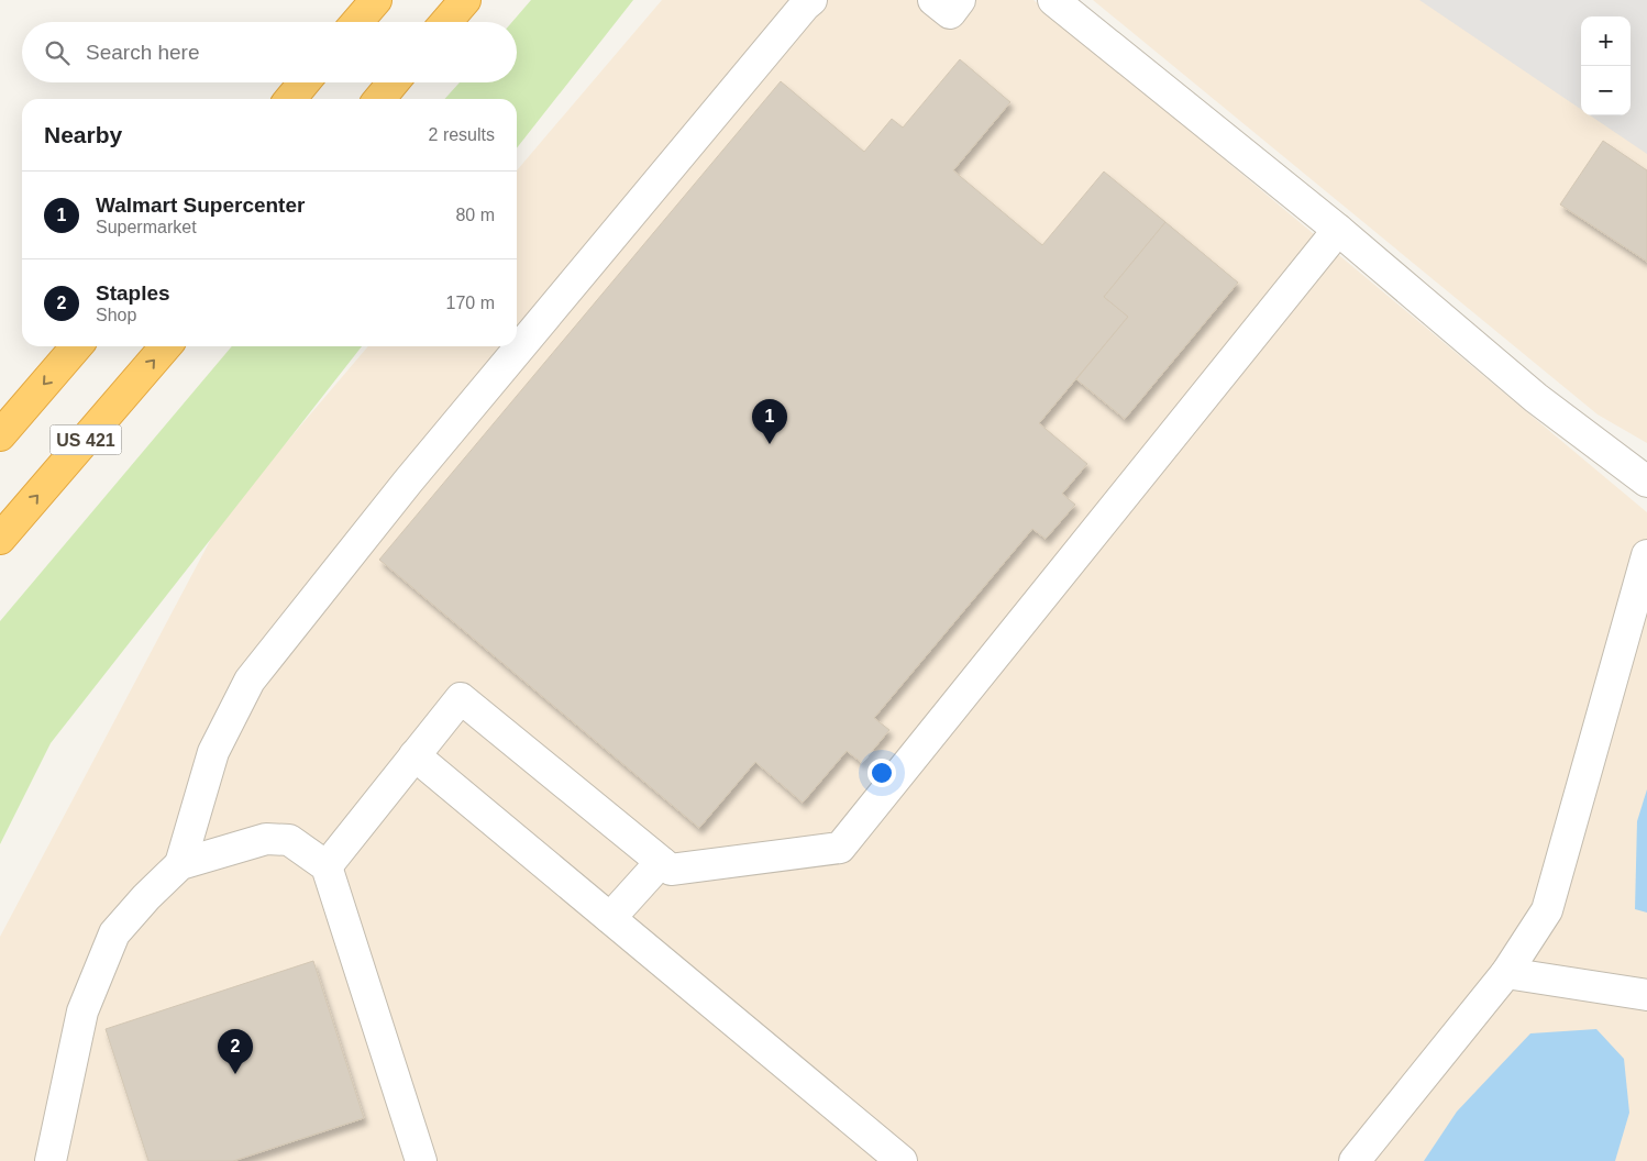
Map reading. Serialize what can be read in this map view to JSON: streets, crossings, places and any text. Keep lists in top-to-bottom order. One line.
{"streets":{"highway":["US 421"]},"page":{"map_buttons":["+","−"],"search":"Search here","heading":["Nearby","2 results"],"list":[{"mark":"1","name":"Walmart Supercenter","note":"Supermarket","value":"80 m"},{"mark":"2","name":"Staples","note":"Shop","value":"170 m"}],"pins":["1","2"]}}
